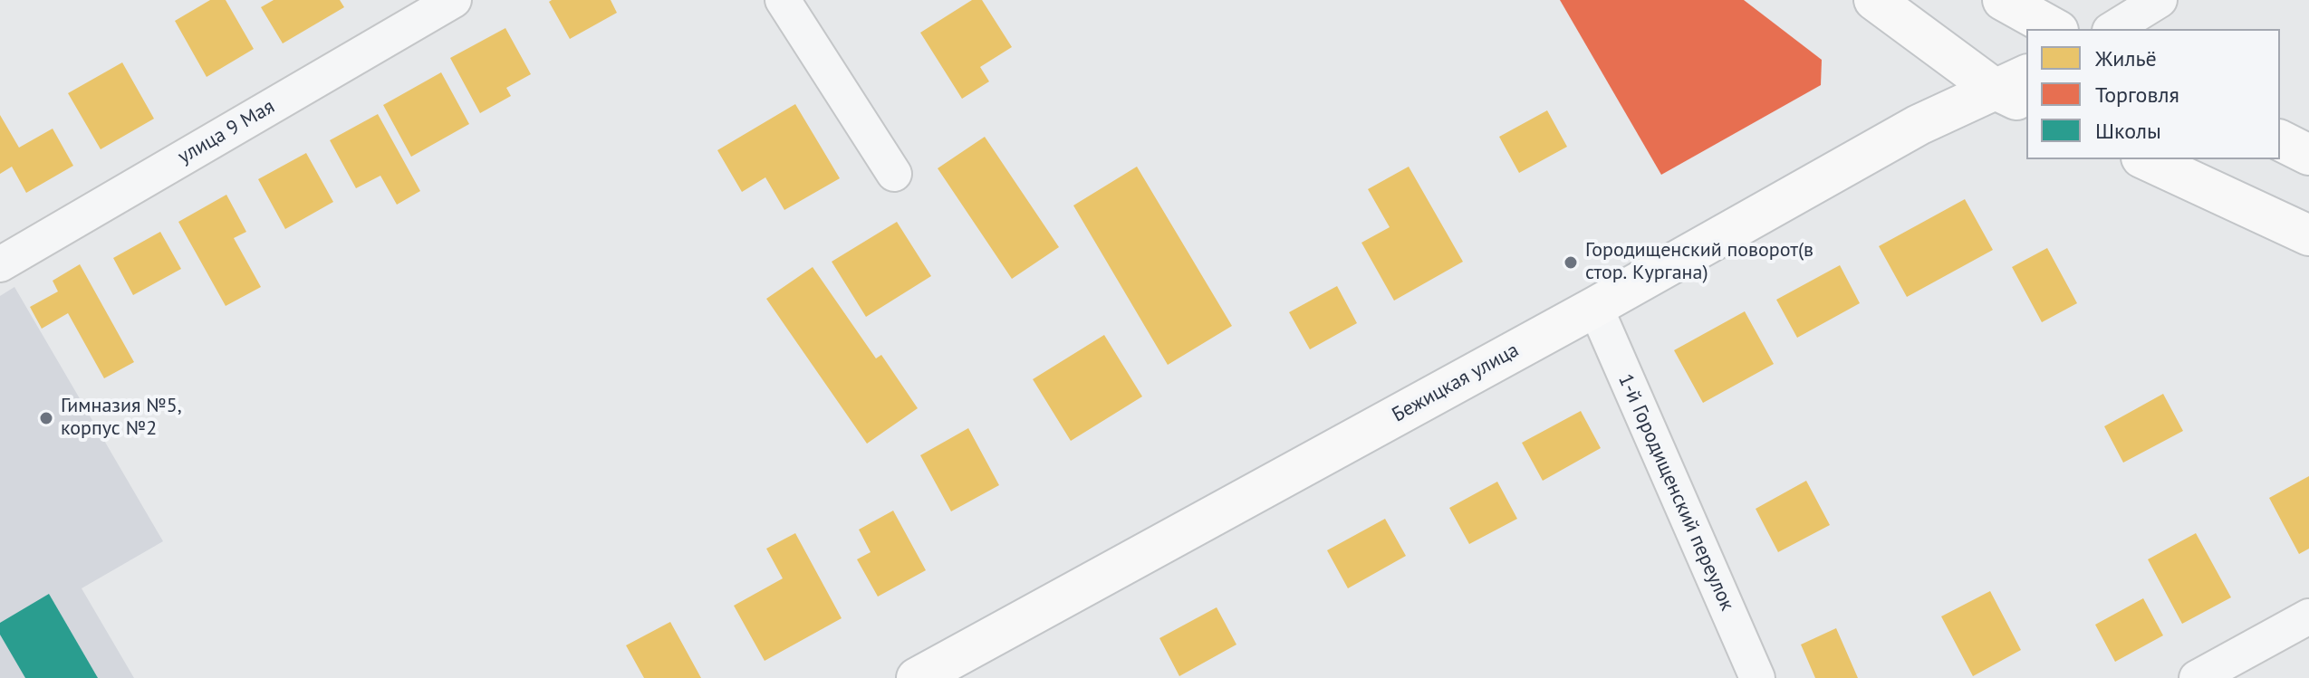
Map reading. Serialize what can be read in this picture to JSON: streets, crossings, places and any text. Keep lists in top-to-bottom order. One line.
{"streets":{"main road":["Бежицкая улица"],"street":["улица 9 Мая","1-й Городищенский переулок"]},"crossings":[["Бежицкая улица","1-й Городищенский переулок"]],"places":["Городищенский поворот(в стор. Кургана)","Гимназия №5, корпус №2"],"legend":["Жильё","Торговля","Школы"]}
